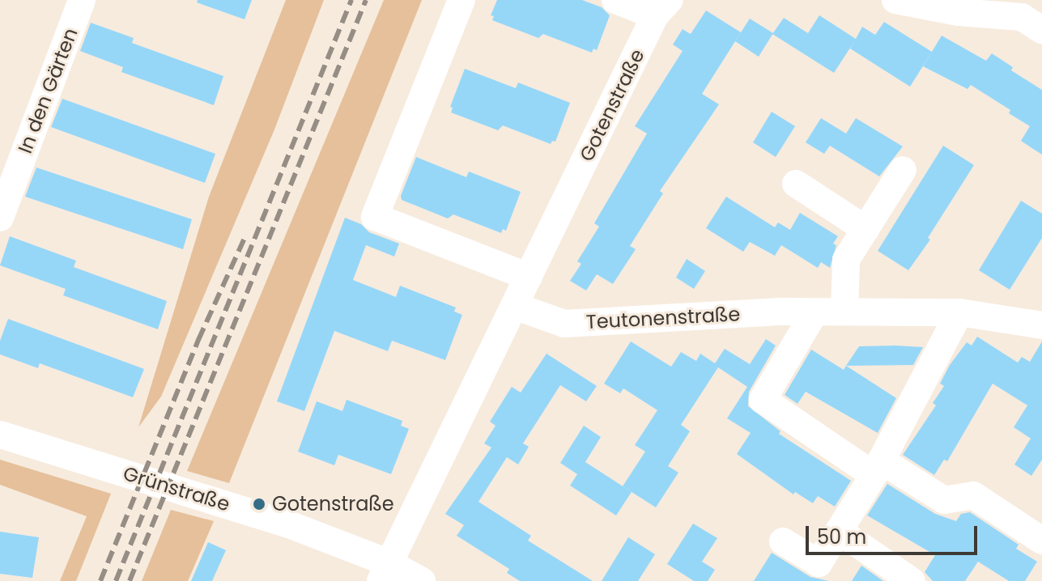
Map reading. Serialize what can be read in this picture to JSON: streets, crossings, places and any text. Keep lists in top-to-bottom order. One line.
{"streets":{"street":["In den Gärten","Gotenstraße","Teutonenstraße","Grünstraße"]},"crossings":[["Gotenstraße","Teutonenstraße"],["Gotenstraße","Grünstraße"]],"places":["Gotenstraße"],"scale_bar":"50 m"}
